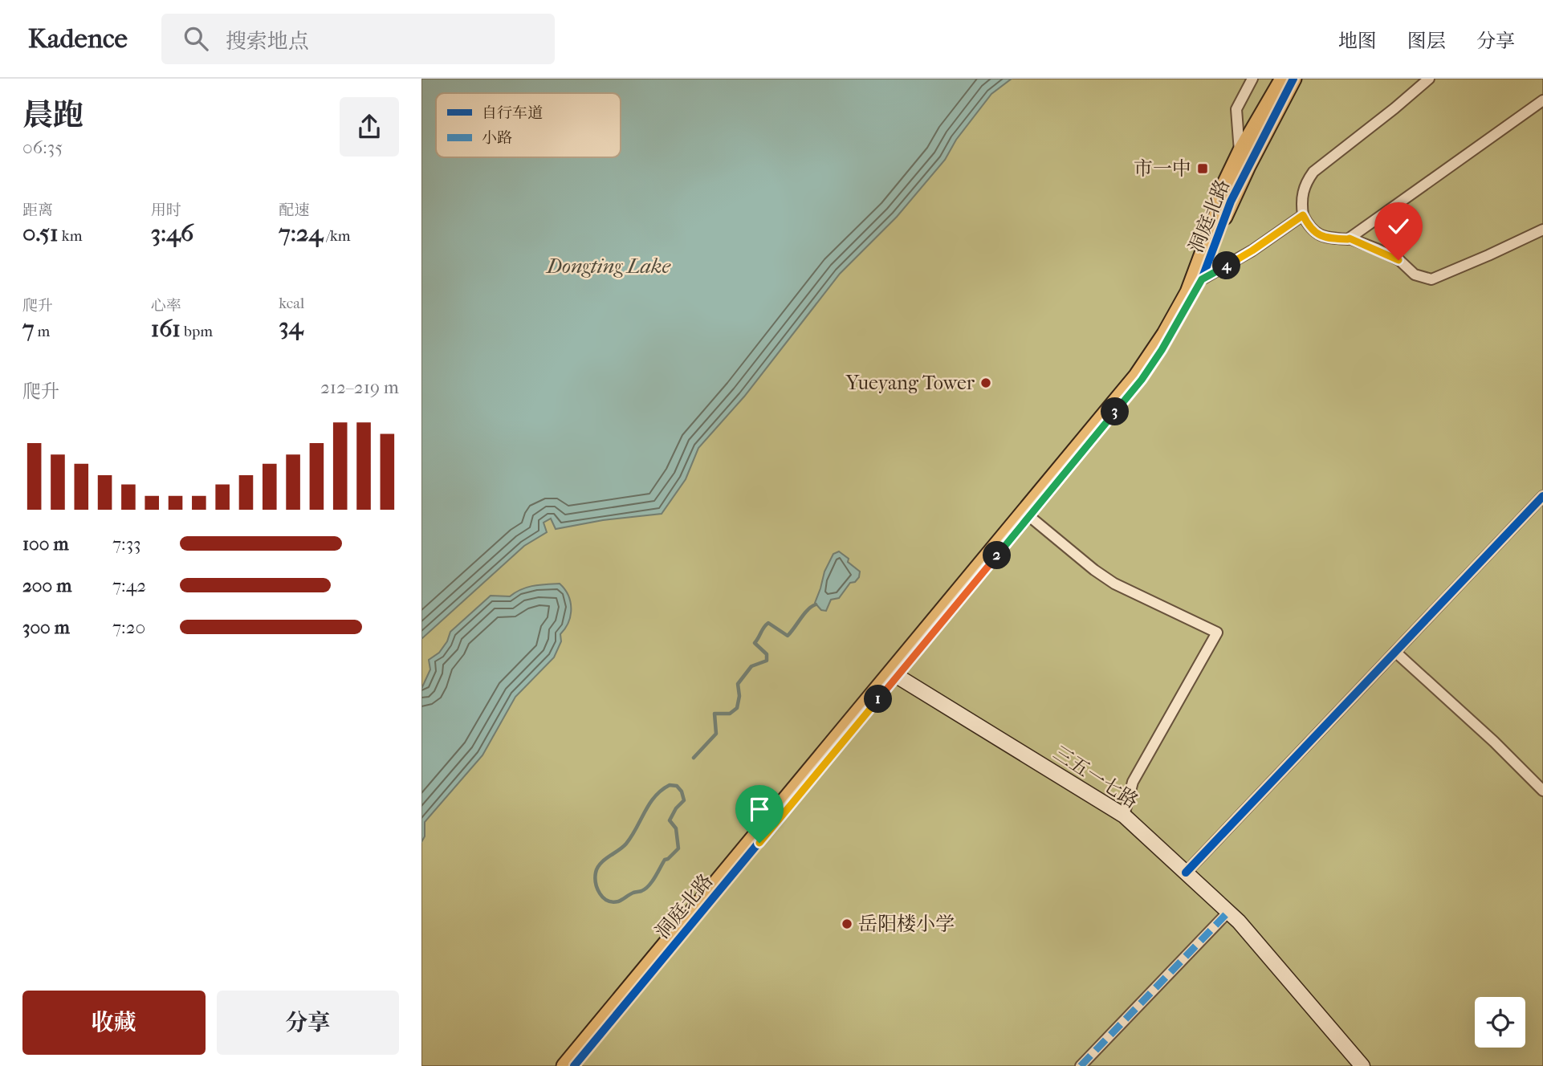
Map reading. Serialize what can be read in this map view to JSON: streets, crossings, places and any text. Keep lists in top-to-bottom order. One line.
{"streets":{"main road":["洞庭北路","三五一七路"]},"crossings":[["洞庭北路","三五一七路"]],"water":["Dongting Lake"],"places":{"transit":["市一中"],"other":["Yueyang Tower","岳阳楼小学"]},"legend":["自行车道","小路"],"page":{"header":"Kadence","search":"搜索地点","nav":["地图","图层","分享"],"heading":["晨跑","06:35"],"stats":[["距离","0.51 km"],["用时","3:46"],["配速","7:24 /km"],["爬升","7 m"],["心率","161 bpm"],["kcal","34"]],"pins":["4","3","2","1"],"chart":["爬升","212–219 m"],"list":[{"name":"100 m","note":"7:33"},{"name":"200 m","note":"7:42"},{"name":"300 m","note":"7:20"}],"buttons":["收藏","分享"]}}
